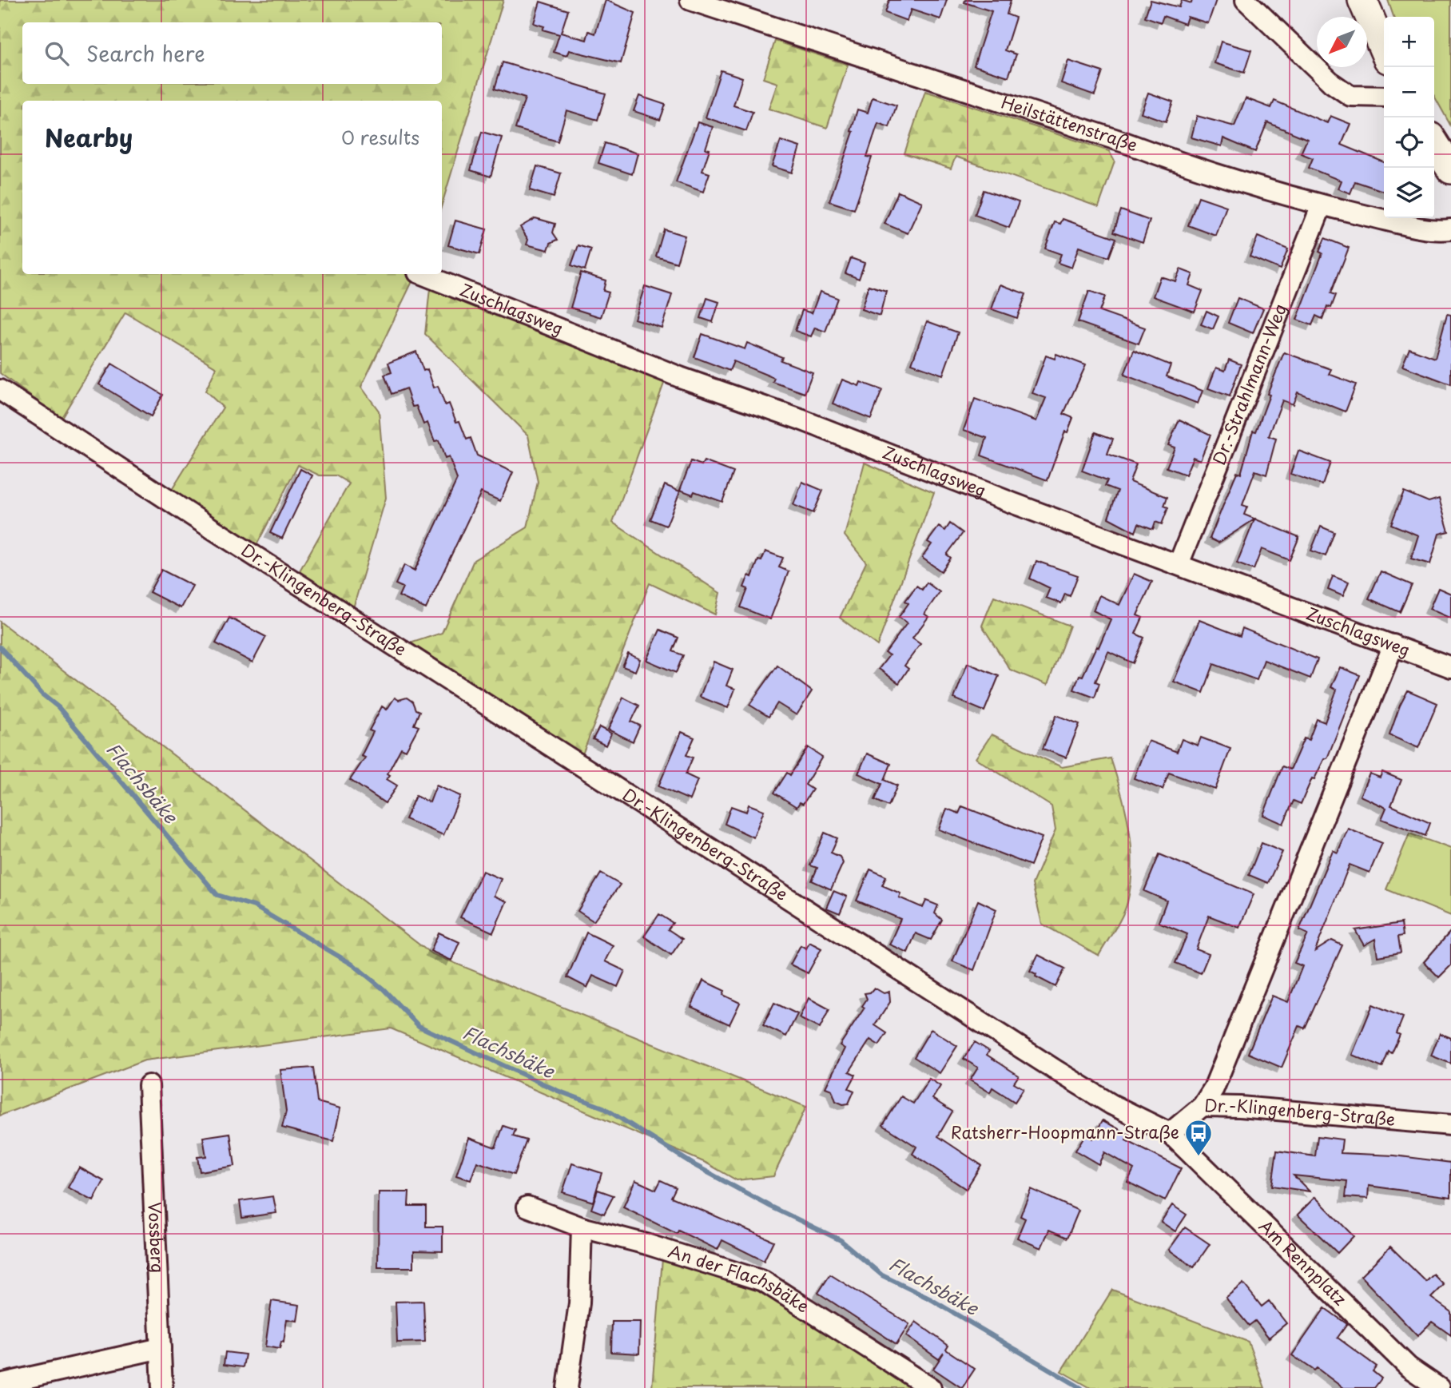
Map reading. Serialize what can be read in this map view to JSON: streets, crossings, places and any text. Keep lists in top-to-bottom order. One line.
{"streets":{"street":["Heilstättenstraße","Zuschlagsweg","Dr.-Strahlmann-Weg","Dr.-Klingenberg-Straße","Vossberg","Am Rennplatz","An der Flachsbäke"]},"crossings":[["Heilstättenstraße","Dr.-Strahlmann-Weg"],["Zuschlagsweg","Dr.-Strahlmann-Weg"],["Dr.-Klingenberg-Straße","Am Rennplatz"]],"water":["Flachsbäke"],"places":{"bus stop":["Ratsherr-Hoopmann-Straße"]},"north":"bottom left","page":{"map_buttons":["+","−"],"search":"Search here","heading":["Nearby","0 results"]}}
